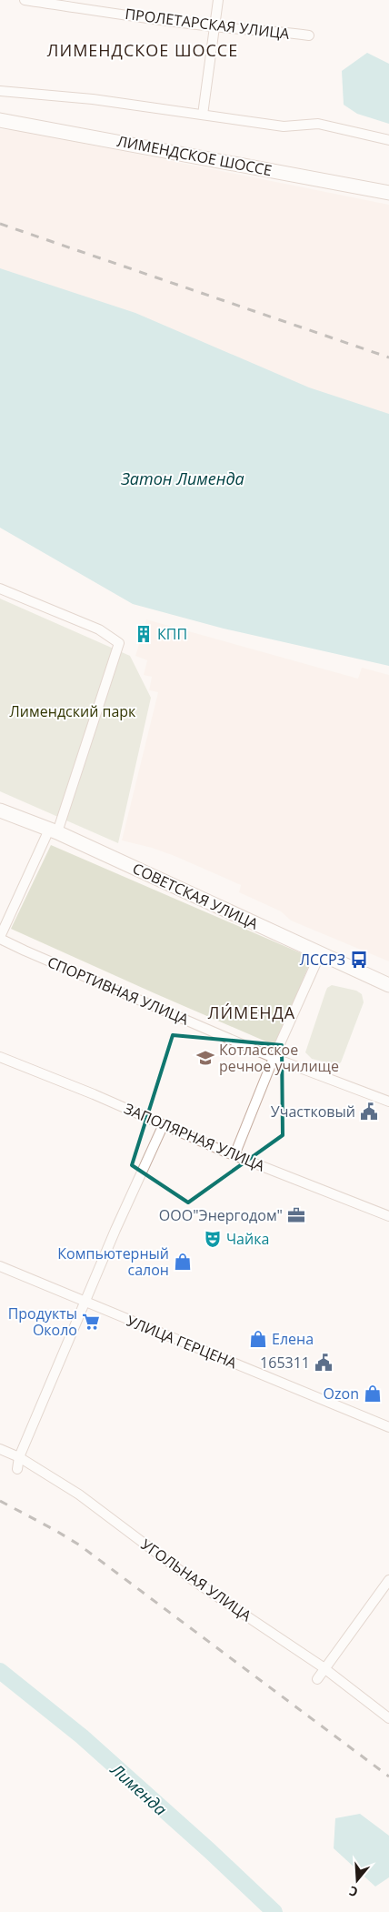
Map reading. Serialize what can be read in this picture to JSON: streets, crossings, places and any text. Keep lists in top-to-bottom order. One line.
{"streets":{"main road":["ЛИМЕНДСКОЕ ШОССЕ","СОВЕТСКАЯ УЛИЦА"],"street":["ПРОЛЕТАРСКАЯ УЛИЦА","СПОРТИВНАЯ УЛИЦА","ЗАПОЛЯРНАЯ УЛИЦА","УЛИЦА ГЕРЦЕНА","УГОЛЬНАЯ УЛИЦА"]},"districts":["ЛИМЕНДСКОЕ ШОССЕ","ЛИ́МЕНДА"],"water":["Затон Лименда","Лименда"],"parks":["Лимендский парк"],"places":{"building":["КПП"],"bus stop":["ЛССРЗ"],"school or university":["Котласское речное училище"],"public building":["Участковый","165311"],"office":["ООО\"Энергодом\""],"theatre":["Чайка"],"shop":["Компьютерный салон","Елена","Ozon"],"supermarket":["Продукты Около"]},"north":"bottom"}
